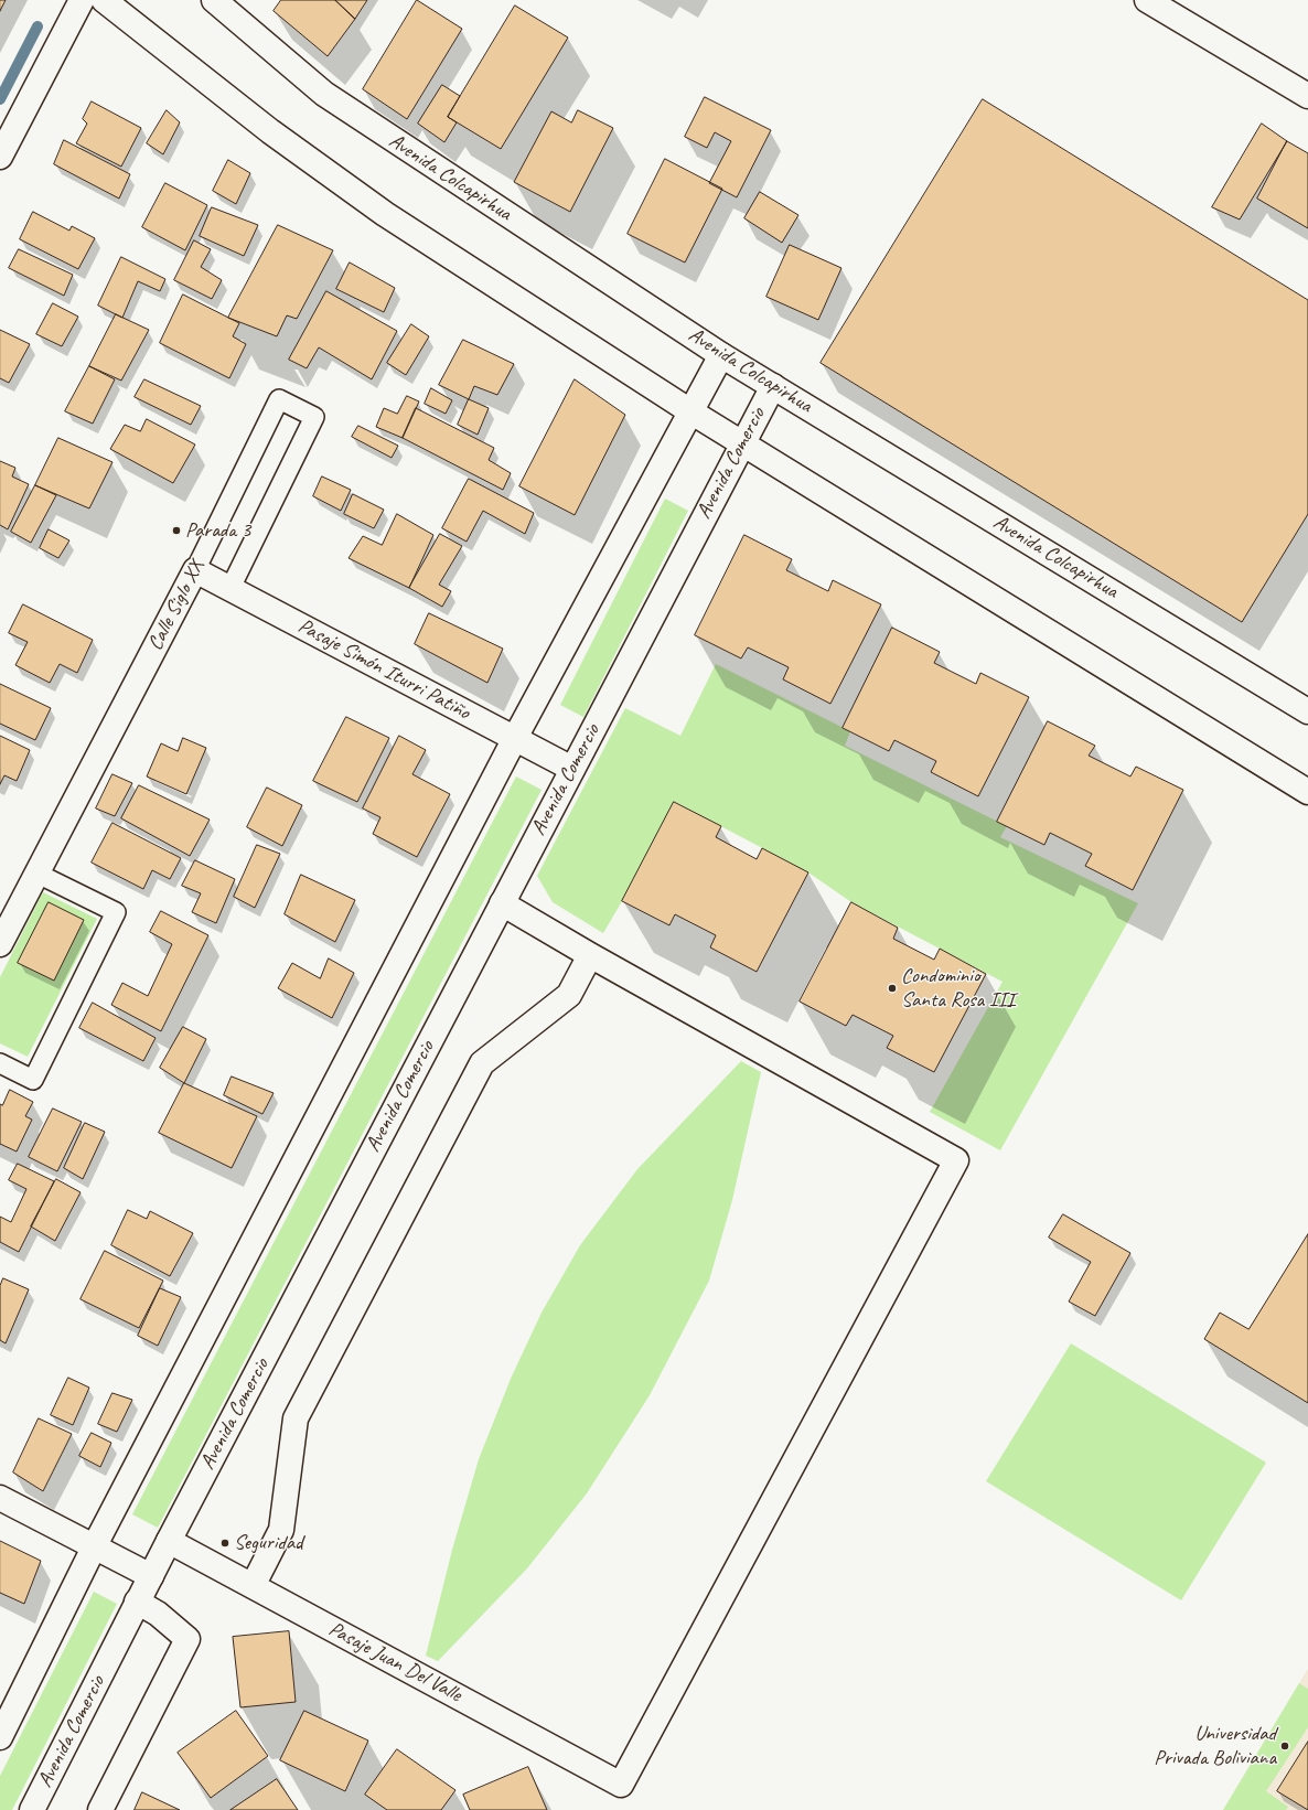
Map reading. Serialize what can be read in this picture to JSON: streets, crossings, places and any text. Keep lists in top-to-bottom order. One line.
{"streets":{"street":["Avenida Colcapirhua","Avenida Comercio","Calle Siglo XX","Pasaje Simón Iturri Patiño","Pasaje Juan Del Valle"]},"crossings":[["Avenida Colcapirhua","Avenida Comercio"],["Avenida Comercio","Pasaje Simón Iturri Patiño"],["Avenida Comercio","Pasaje Juan Del Valle"],["Calle Siglo XX","Pasaje Simón Iturri Patiño"]],"places":["Parada 3","Condominio Santa Rosa III","Seguridad","Universidad Privada Boliviana"]}
